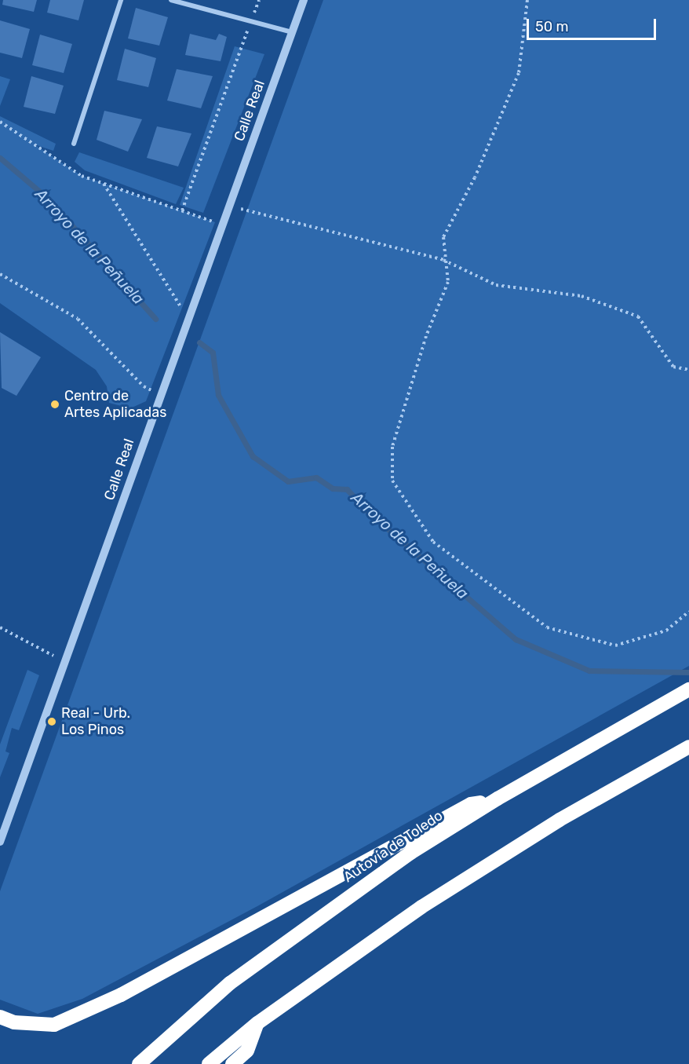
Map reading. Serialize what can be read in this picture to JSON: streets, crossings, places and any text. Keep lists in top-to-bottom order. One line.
{"streets":{"highway":["Autovía de Toledo"],"street":["Calle Real"]},"water":["Arroyo de la Peñuela"],"places":["Centro de Artes Aplicadas","Real - Urb. Los Pinos"],"scale_bar":"50 m"}
